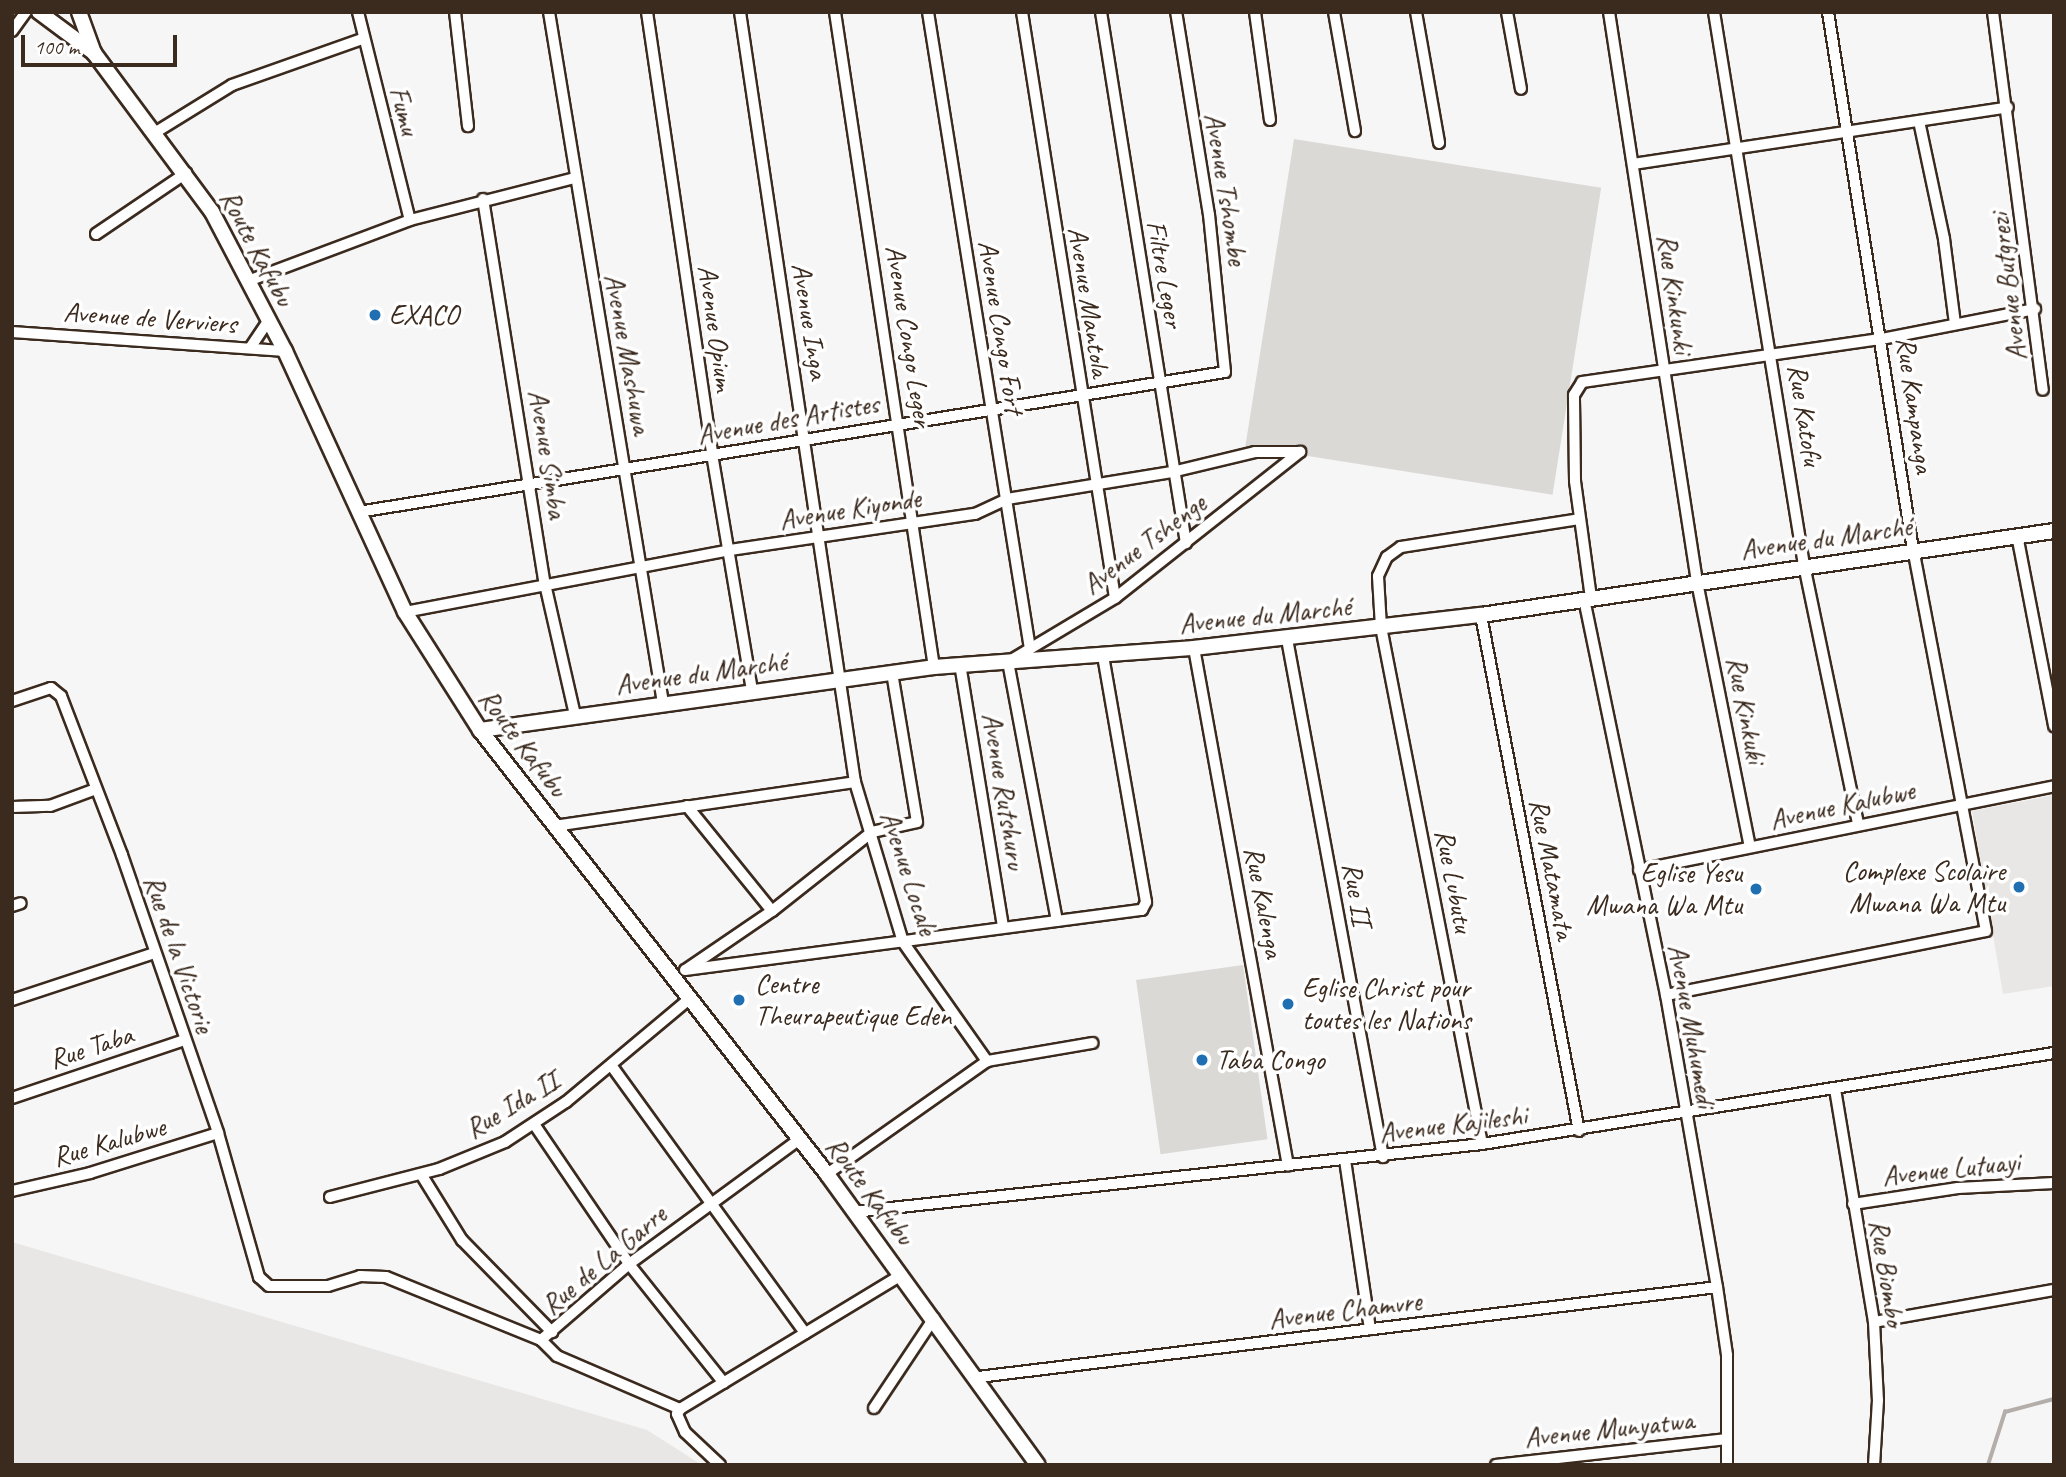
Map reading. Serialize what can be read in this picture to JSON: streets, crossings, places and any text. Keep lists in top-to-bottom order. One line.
{"streets":{"main road":["Route Kafubu","Avenue du Marché"],"street":["Fumu","Avenue Tshombe","Filtre Leger","Avenue Butgrezi","Rue Kinkunki","Avenue Mantola","Avenue de Verviers","Avenue Inga","Avenue Congo Fort","Avenue Opium","Avenue Congo Leger","Avenue Mashuwa","Rue Kampanga","Rue Katofu","Avenue des Artistes","Avenue Simba","Avenue Kiyonde","Avenue Tshenge","Rue Kinkuki","Avenue Rutshuru","Avenue Kalubwe","Rue Matamata","Avenue Locale","Rue Lubutu","Rue II","Rue Kalenga","Rue de la Victorie","Avenue Muhumedi","Rue Taba","Rue Ida II","Avenue Kajileshi","Rue Kalubwe","Avenue Lutuayi","Rue de La Garre","Rue Biombo","Avenue Chamvre","Avenue Munyatwa"]},"crossings":[["Avenue Tshombe","Avenue des Artistes"],["Route Kafubu","Avenue de Verviers"],["Route Kafubu","Avenue des Artistes"],["Route Kafubu","Avenue Kiyonde"],["Route Kafubu","Avenue du Marché"],["Route Kafubu","Rue Ida II"],["Route Kafubu","Avenue Kajileshi"],["Route Kafubu","Rue de La Garre"],["Route Kafubu","Avenue Chamvre"],["Filtre Leger","Avenue des Artistes"],["Filtre Leger","Avenue Kiyonde"],["Filtre Leger","Avenue Tshenge"],["Rue Kinkunki","Avenue du Marché"],["Rue Kinkunki","Rue Kinkuki"],["Rue Kinkunki","Avenue Muhumedi"],["Avenue Mantola","Avenue des Artistes"],["Avenue Mantola","Avenue Kiyonde"],["Avenue Mantola","Avenue Tshenge"],["Avenue Inga","Avenue des Artistes"],["Avenue Inga","Avenue Kiyonde"],["Avenue Inga","Avenue du Marché"],["Avenue Inga","Avenue Locale"],["Avenue Congo Fort","Avenue des Artistes"],["Avenue Congo Fort","Avenue Kiyonde"],["Avenue Congo Fort","Avenue Tshenge"],["Avenue Opium","Avenue des Artistes"],["Avenue Opium","Avenue Kiyonde"],["Avenue Opium","Avenue du Marché"],["Avenue Congo Leger","Avenue des Artistes"],["Avenue Congo Leger","Avenue Kiyonde"],["Avenue Congo Leger","Avenue du Marché"],["Avenue Mashuwa","Avenue des Artistes"],["Avenue Mashuwa","Avenue Kiyonde"],["Avenue Mashuwa","Avenue du Marché"],["Rue Kampanga","Avenue du Marché"],["Rue Kampanga","Avenue Kalubwe"],["Rue Kampanga","Avenue Muhumedi"],["Rue Katofu","Avenue du Marché"],["Rue Katofu","Avenue Kalubwe"],["Avenue des Artistes","Avenue Simba"],["Avenue Simba","Avenue Kiyonde"],["Avenue Simba","Avenue du Marché"],["Avenue Kiyonde","Avenue Tshenge"],["Avenue du Marché","Avenue Tshenge"],["Avenue du Marché","Rue Kinkuki"],["Avenue du Marché","Avenue Rutshuru"],["Avenue du Marché","Rue Matamata"],["Avenue du Marché","Avenue Locale"],["Avenue du Marché","Rue Lubutu"],["Avenue du Marché","Rue II"],["Avenue du Marché","Rue Kalenga"],["Avenue du Marché","Avenue Muhumedi"],["Rue Kinkuki","Avenue Kalubwe"],["Avenue Kalubwe","Avenue Muhumedi"],["Rue Matamata","Avenue Kajileshi"],["Rue Lubutu","Avenue Muhumedi"],["Rue Lubutu","Avenue Kajileshi"],["Rue II","Avenue Kajileshi"],["Rue Kalenga","Avenue Kajileshi"],["Rue de la Victorie","Rue Taba"],["Rue de la Victorie","Rue Kalubwe"],["Rue de la Victorie","Rue de La Garre"],["Avenue Muhumedi","Avenue Kajileshi"],["Avenue Muhumedi","Avenue Chamvre"],["Avenue Muhumedi","Avenue Munyatwa"],["Avenue Kajileshi","Rue Biombo"],["Avenue Lutuayi","Rue Biombo"]],"places":["EXACO","Complexe Scolaire Mwana Wa Mtu","Eglise Yesu Mwana Wa Mtu","Centre Theurapeutique Eden","Eglise Christ pour toutes les Nations","Taba Congo"],"scale_bar":"100 m"}
